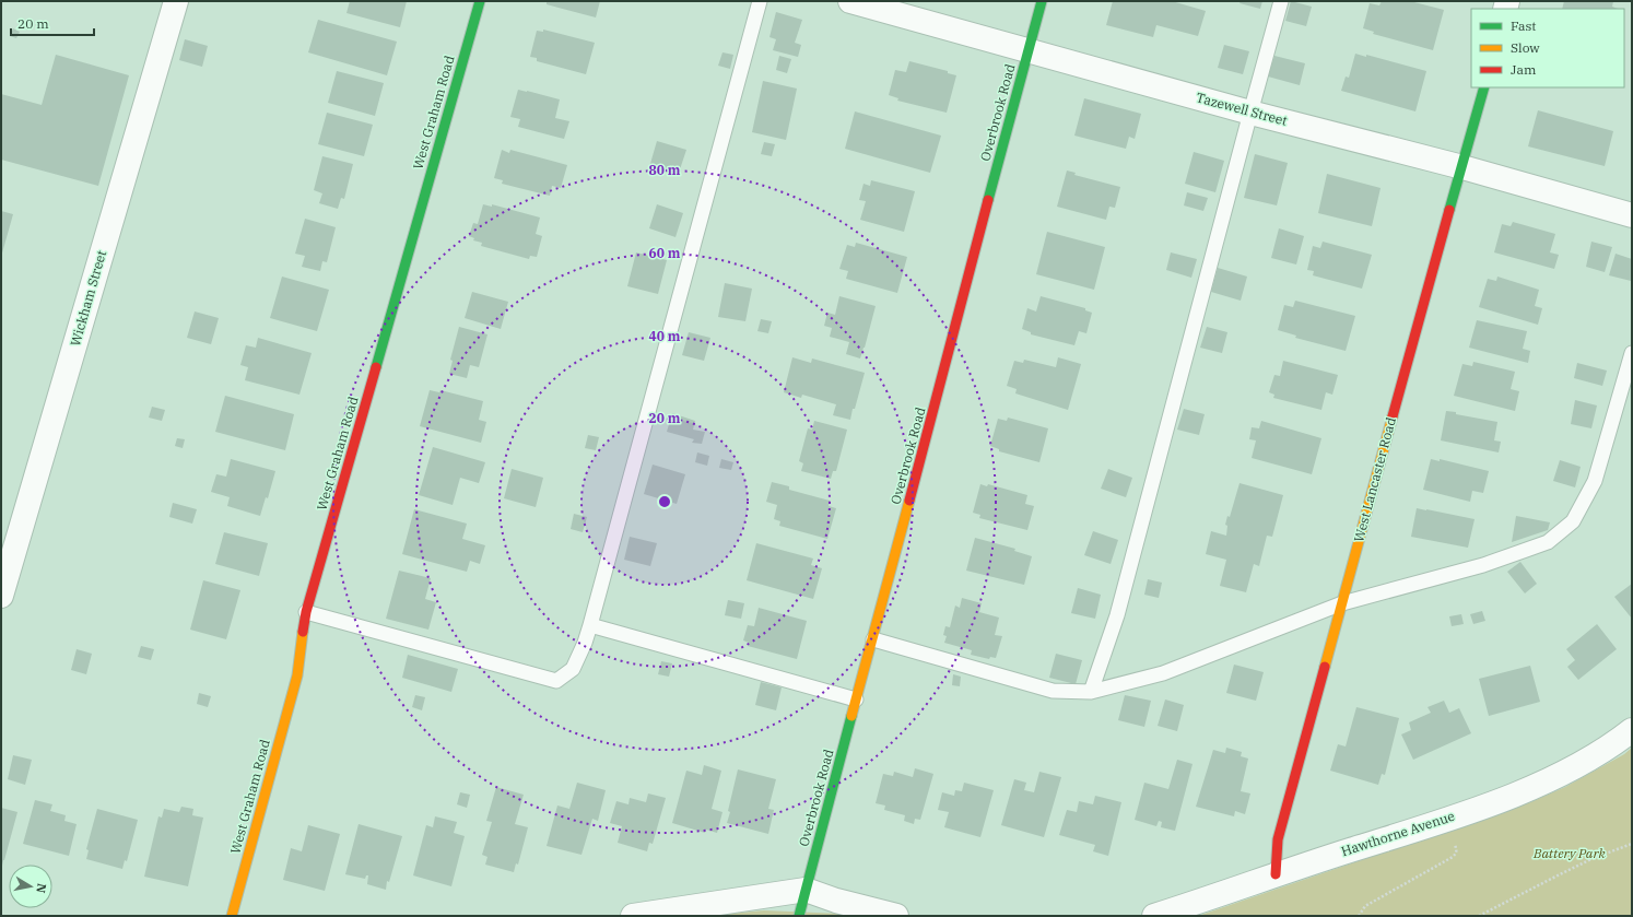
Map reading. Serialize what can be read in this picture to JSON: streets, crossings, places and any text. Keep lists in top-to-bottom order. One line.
{"streets":{"street":["Tazewell Street","West Graham Road","Overbrook Road","Wickham Street","West Lancaster Road","Hawthorne Avenue"]},"crossings":[["Tazewell Street","Overbrook Road"],["Tazewell Street","West Lancaster Road"],["West Lancaster Road","Hawthorne Avenue"]],"parks":["Battery Park"],"legend":["Fast","Slow","Jam"],"scale_bar":"20 m","north":"right","rings":["80 m","60 m","40 m","20 m"]}
